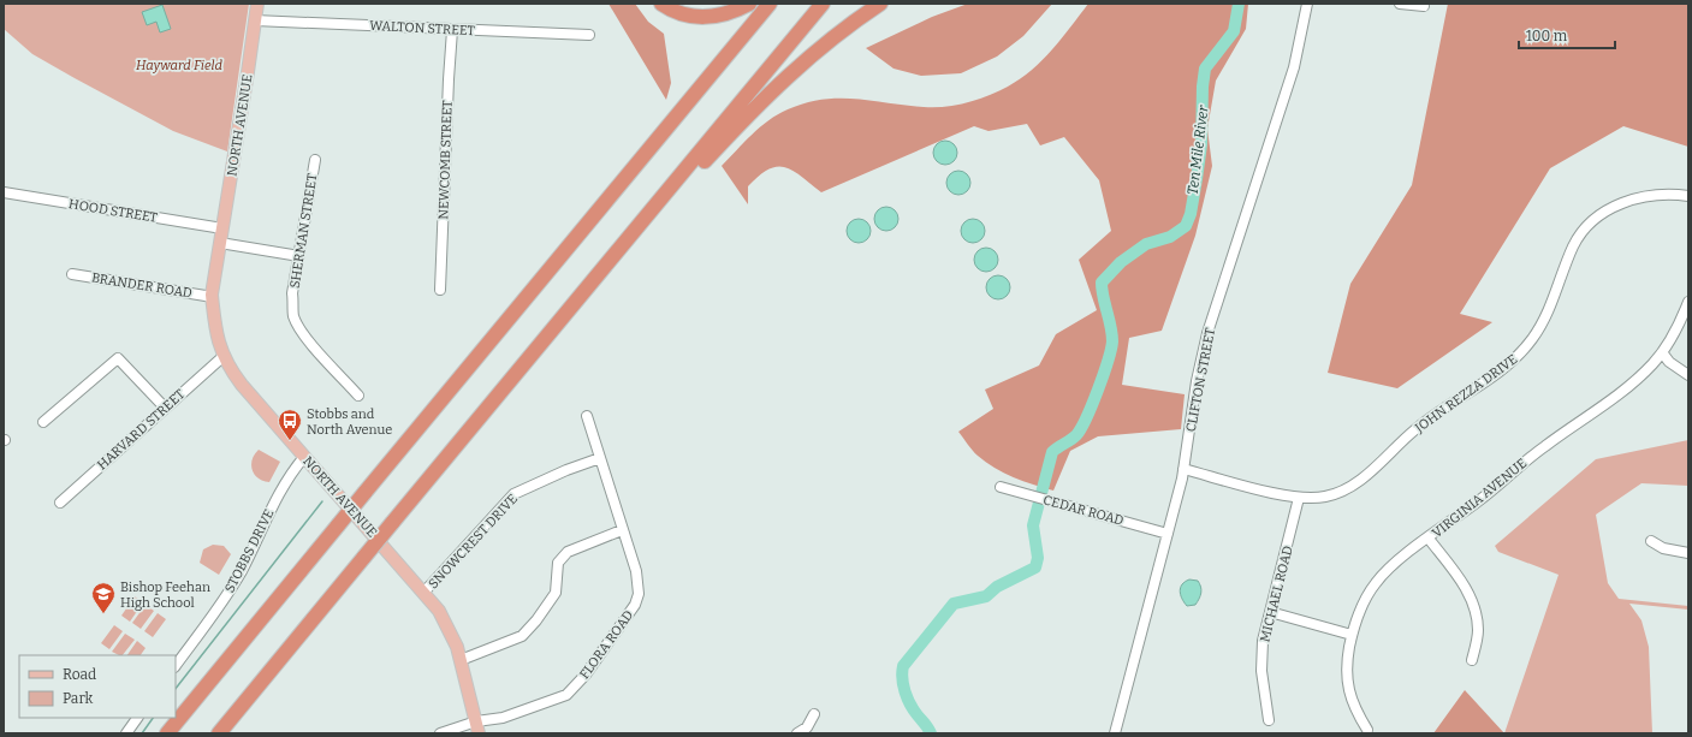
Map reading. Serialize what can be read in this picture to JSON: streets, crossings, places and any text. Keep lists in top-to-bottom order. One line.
{"streets":{"main road":["NORTH AVENUE"],"street":["WALTON STREET","NEWCOMB STREET","HOOD STREET","SHERMAN STREET","BRANDER ROAD","CLIFTON STREET","JOHN REZZA DRIVE","HARVARD STREET","VIRGINIA AVENUE","CEDAR ROAD","SNOWCREST DRIVE","STOBBS DRIVE","MICHAEL ROAD","FLORA ROAD"]},"crossings":[["WALTON STREET","NORTH AVENUE"],["WALTON STREET","NEWCOMB STREET"],["NORTH AVENUE","HOOD STREET"],["NORTH AVENUE","BRANDER ROAD"],["NORTH AVENUE","HARVARD STREET"],["NORTH AVENUE","SNOWCREST DRIVE"],["NORTH AVENUE","STOBBS DRIVE"],["NORTH AVENUE","FLORA ROAD"],["CLIFTON STREET","JOHN REZZA DRIVE"],["CLIFTON STREET","CEDAR ROAD"],["JOHN REZZA DRIVE","MICHAEL ROAD"],["SNOWCREST DRIVE","FLORA ROAD"]],"water":["Ten Mile River"],"parks":["Hayward Field"],"places":{"bus stop":["Stobbs and North Avenue"],"school or university":["Bishop Feehan High School"]},"legend":["Road","Park"],"scale_bar":"100 m"}
